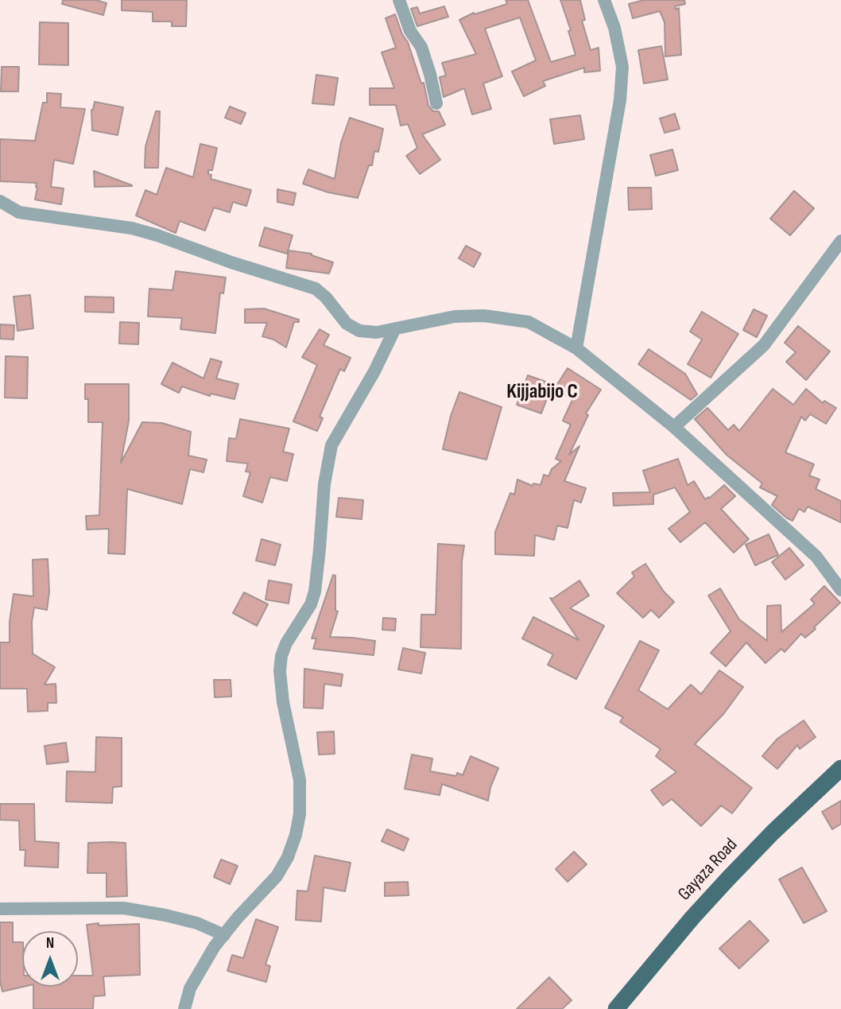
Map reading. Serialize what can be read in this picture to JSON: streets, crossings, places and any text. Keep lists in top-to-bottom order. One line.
{"streets":{"main road":["Gayaza Road"]},"districts":["Kijjabijo C"],"north":"top"}
